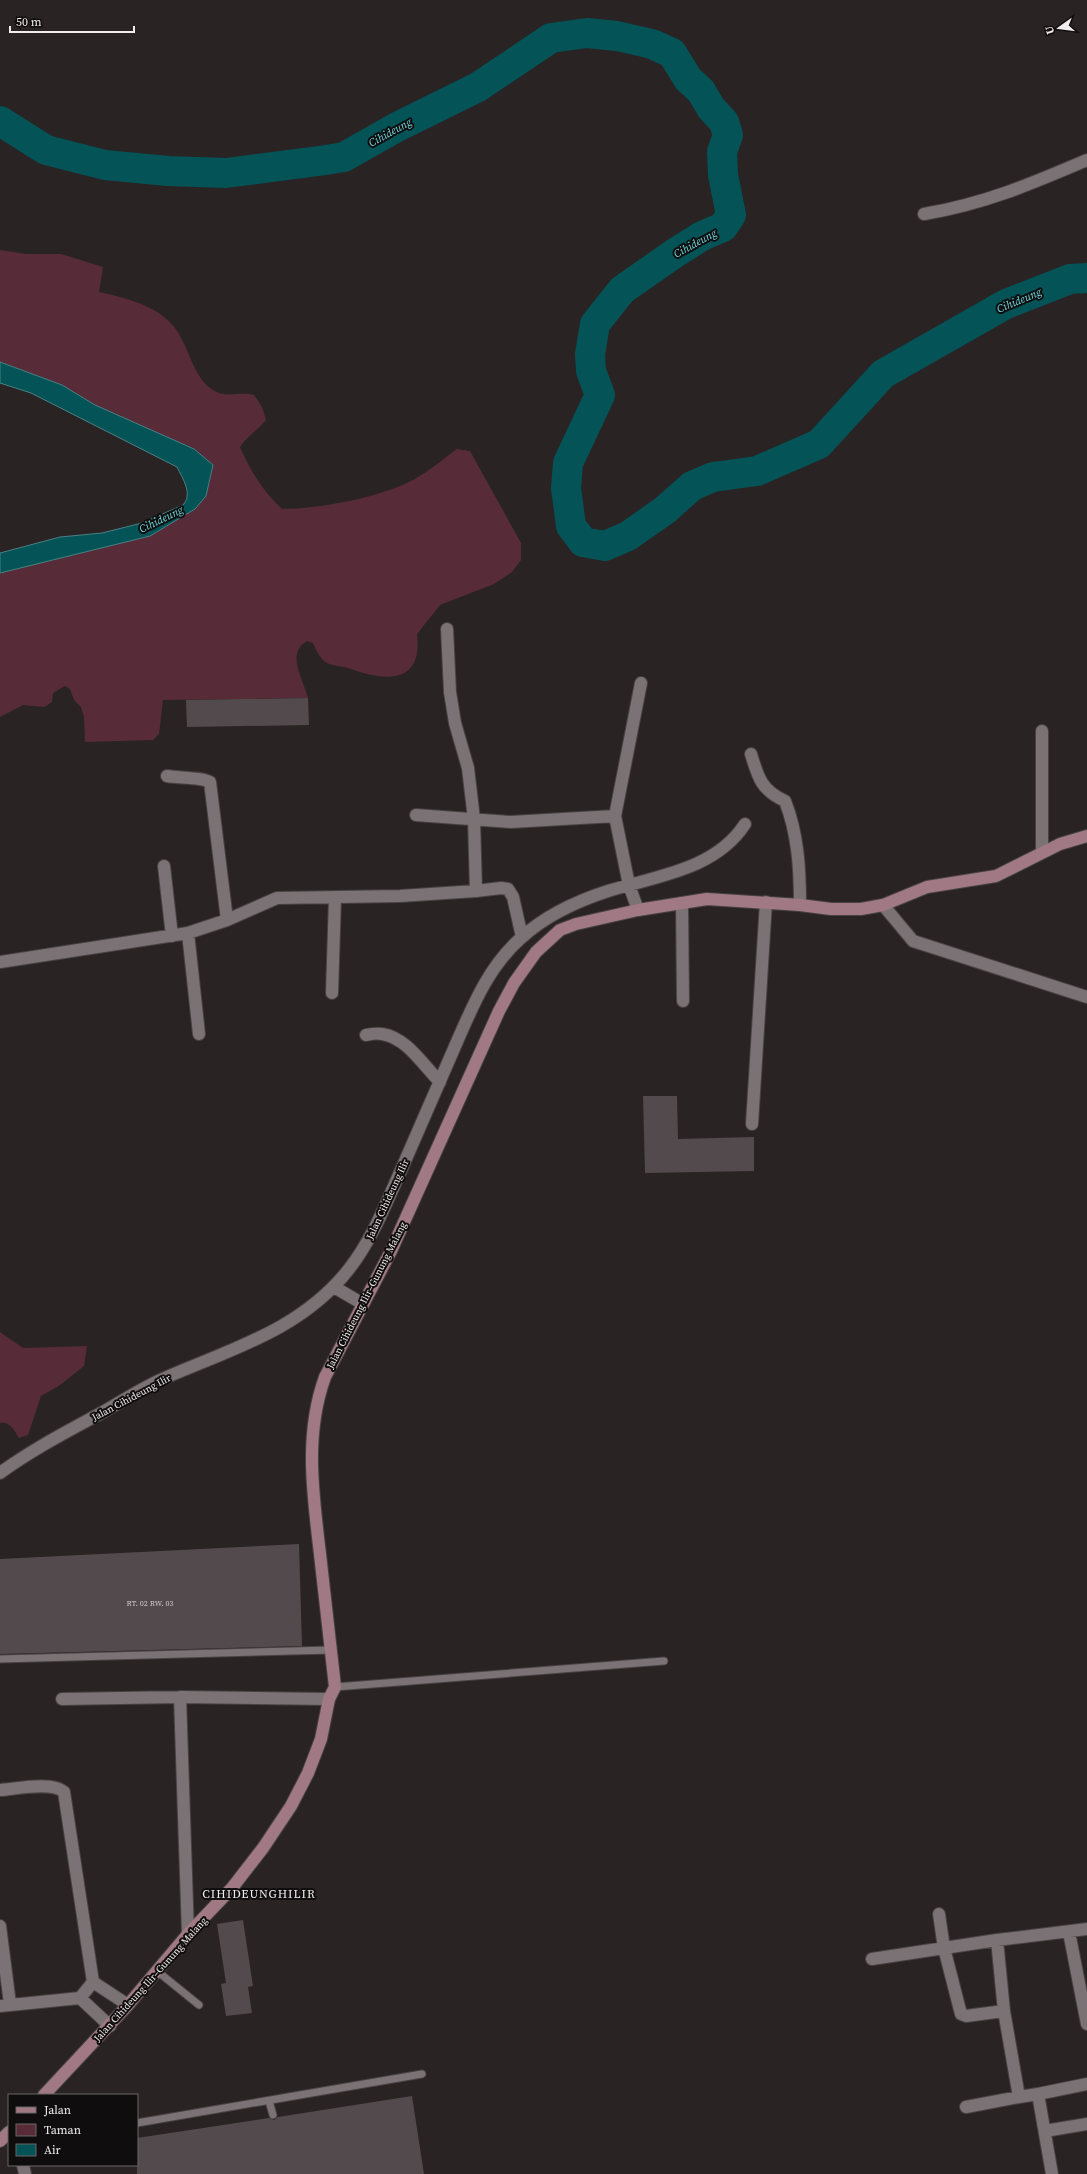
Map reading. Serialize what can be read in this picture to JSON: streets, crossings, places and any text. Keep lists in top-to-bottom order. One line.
{"streets":{"main road":["Jalan Cihideung Ilir–Gunung Malang"],"street":["Jalan Cihideung Ilir"]},"districts":["CIHIDEUNGHILIR"],"water":["Cihideung"],"house_numbers":["RT. 02 RW. 03"],"legend":["Jalan","Taman","Air"],"scale_bar":"50 m","north":"left"}
